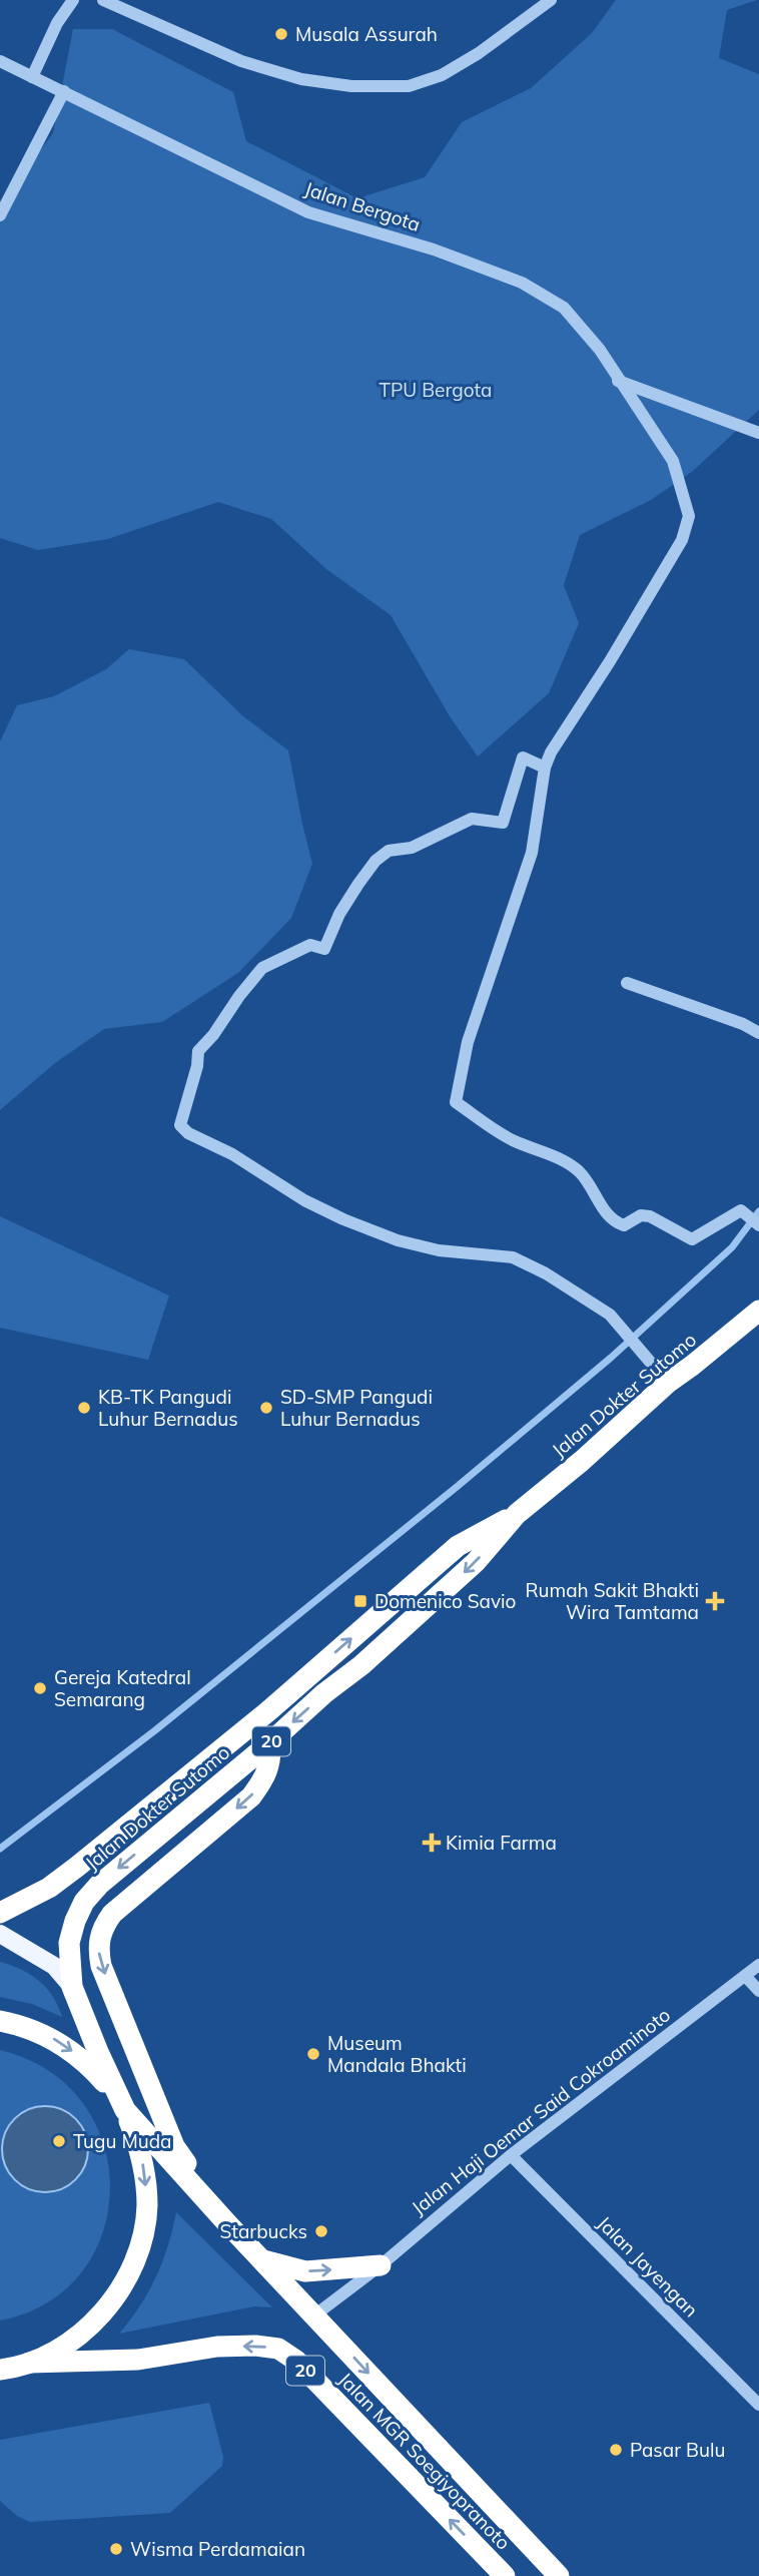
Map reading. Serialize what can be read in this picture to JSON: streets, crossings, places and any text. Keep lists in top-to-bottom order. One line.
{"streets":{"highway":["Jalan Dokter Sutomo","20","Jalan MGR Soegiyopranoto"],"street":["Jalan Bergota","Jalan Haji Oemar Said Cokroaminoto","Jalan Jayengan"]},"crossings":[["Jalan Dokter Sutomo","20"],["20","Jalan Haji Oemar Said Cokroaminoto"],["20","Jalan MGR Soegiyopranoto"],["Jalan Haji Oemar Said Cokroaminoto","Jalan Jayengan"],["Jalan Haji Oemar Said Cokroaminoto","Jalan MGR Soegiyopranoto"]],"parks":["TPU Bergota"],"places":{"other":["Musala Assurah","KB-TK Pangudi Luhur Bernadus","SD-SMP Pangudi Luhur Bernadus","Gereja Katedral Semarang","Museum Mandala Bhakti","Tugu Muda","Starbucks","Pasar Bulu","Wisma Perdamaian"],"transit":["Domenico Savio"],"health":["Rumah Sakit Bhakti Wira Tamtama","Kimia Farma"]}}
